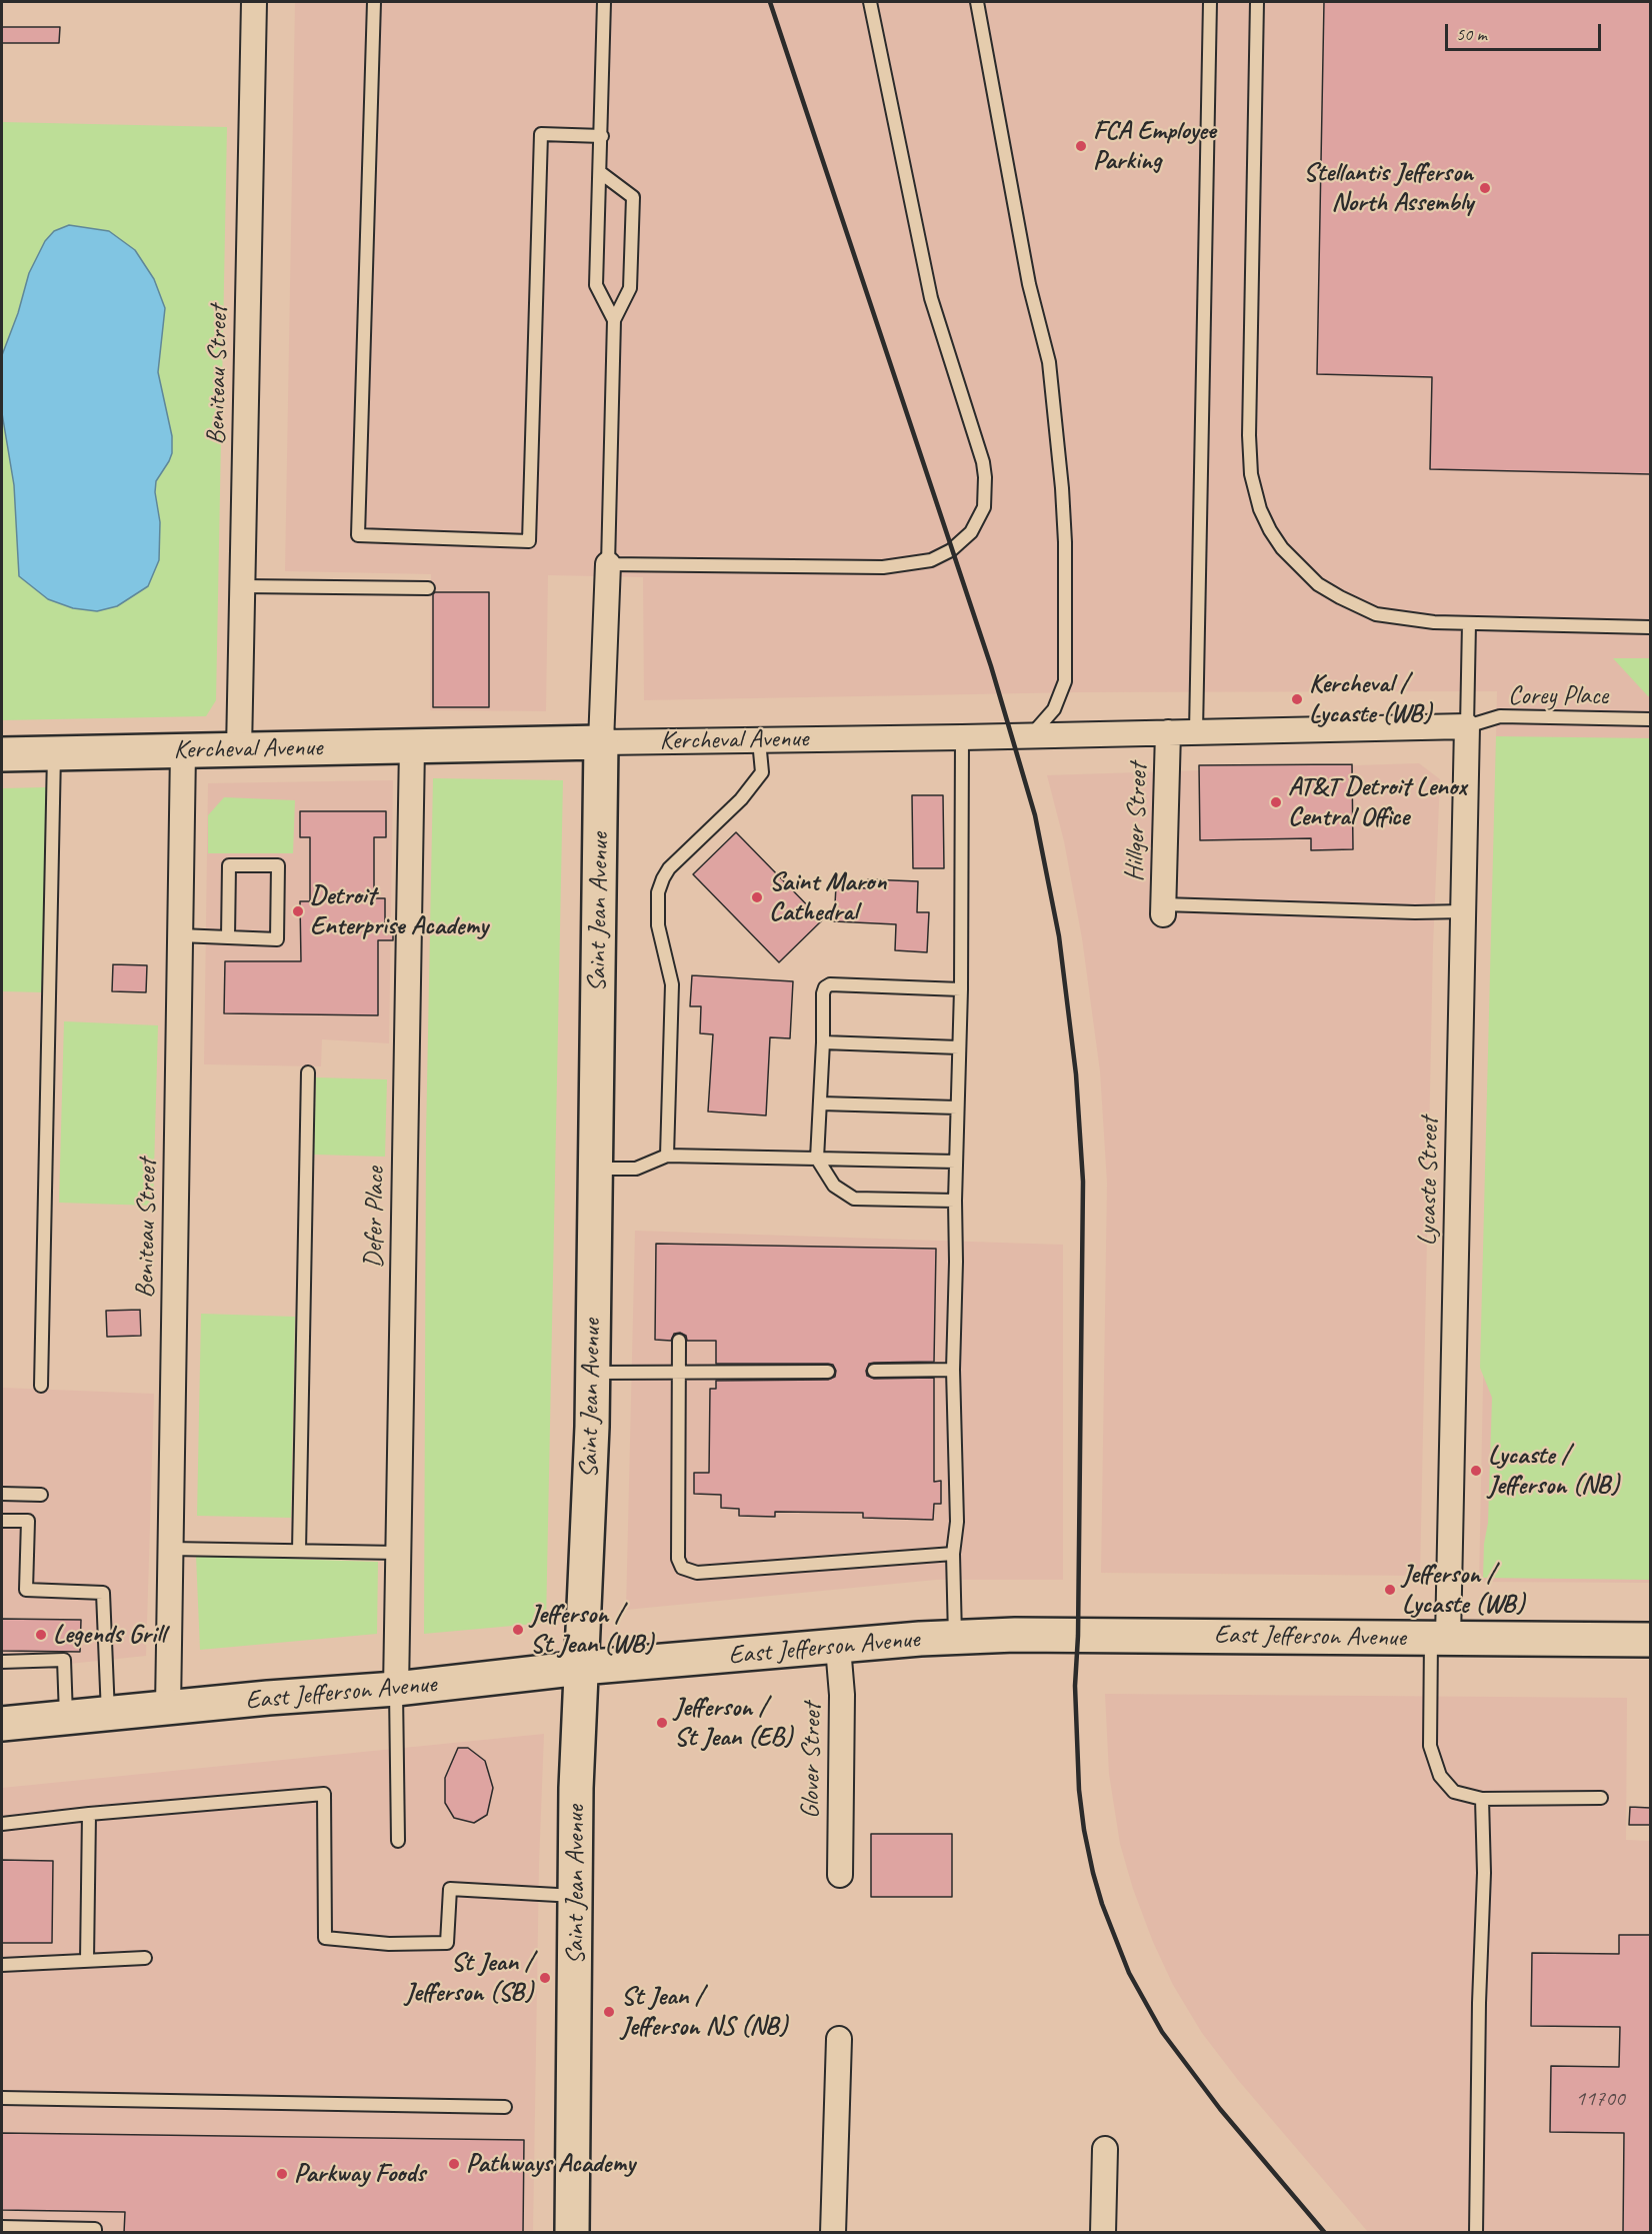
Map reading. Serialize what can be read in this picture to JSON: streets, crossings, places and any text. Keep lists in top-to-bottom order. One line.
{"streets":{"street":["Beniteau Street","Kercheval Avenue","Hillger Street","Saint Jean Avenue","Lycaste Street","Defer Place","East Jefferson Avenue","Glover Street"],"lane":["Corey Place"]},"crossings":[["Beniteau Street","Kercheval Avenue"],["Beniteau Street","East Jefferson Avenue"],["Corey Place","Kercheval Avenue"],["Corey Place","Lycaste Street"],["Kercheval Avenue","Hillger Street"],["Kercheval Avenue","Saint Jean Avenue"],["Kercheval Avenue","Lycaste Street"],["Kercheval Avenue","Defer Place"],["Saint Jean Avenue","East Jefferson Avenue"],["Lycaste Street","East Jefferson Avenue"],["Defer Place","East Jefferson Avenue"],["East Jefferson Avenue","Glover Street"]],"places":["FCA Employee Parking","Stellantis Jefferson North Assembly","Kercheval / Lycaste (WB)","AT&T Detroit Lenox Central Office","Saint Maron Cathedral","Detroit Enterprise Academy","Lycaste / Jefferson (NB)","Jefferson / Lycaste (WB)","Jefferson / St Jean (WB)","Legends Grill","Jefferson / St Jean (EB)","St Jean / Jefferson (SB)","St Jean / Jefferson NS (NB)","Pathways Academy","Parkway Foods"],"house_numbers":["11700"],"scale_bar":"50 m"}
